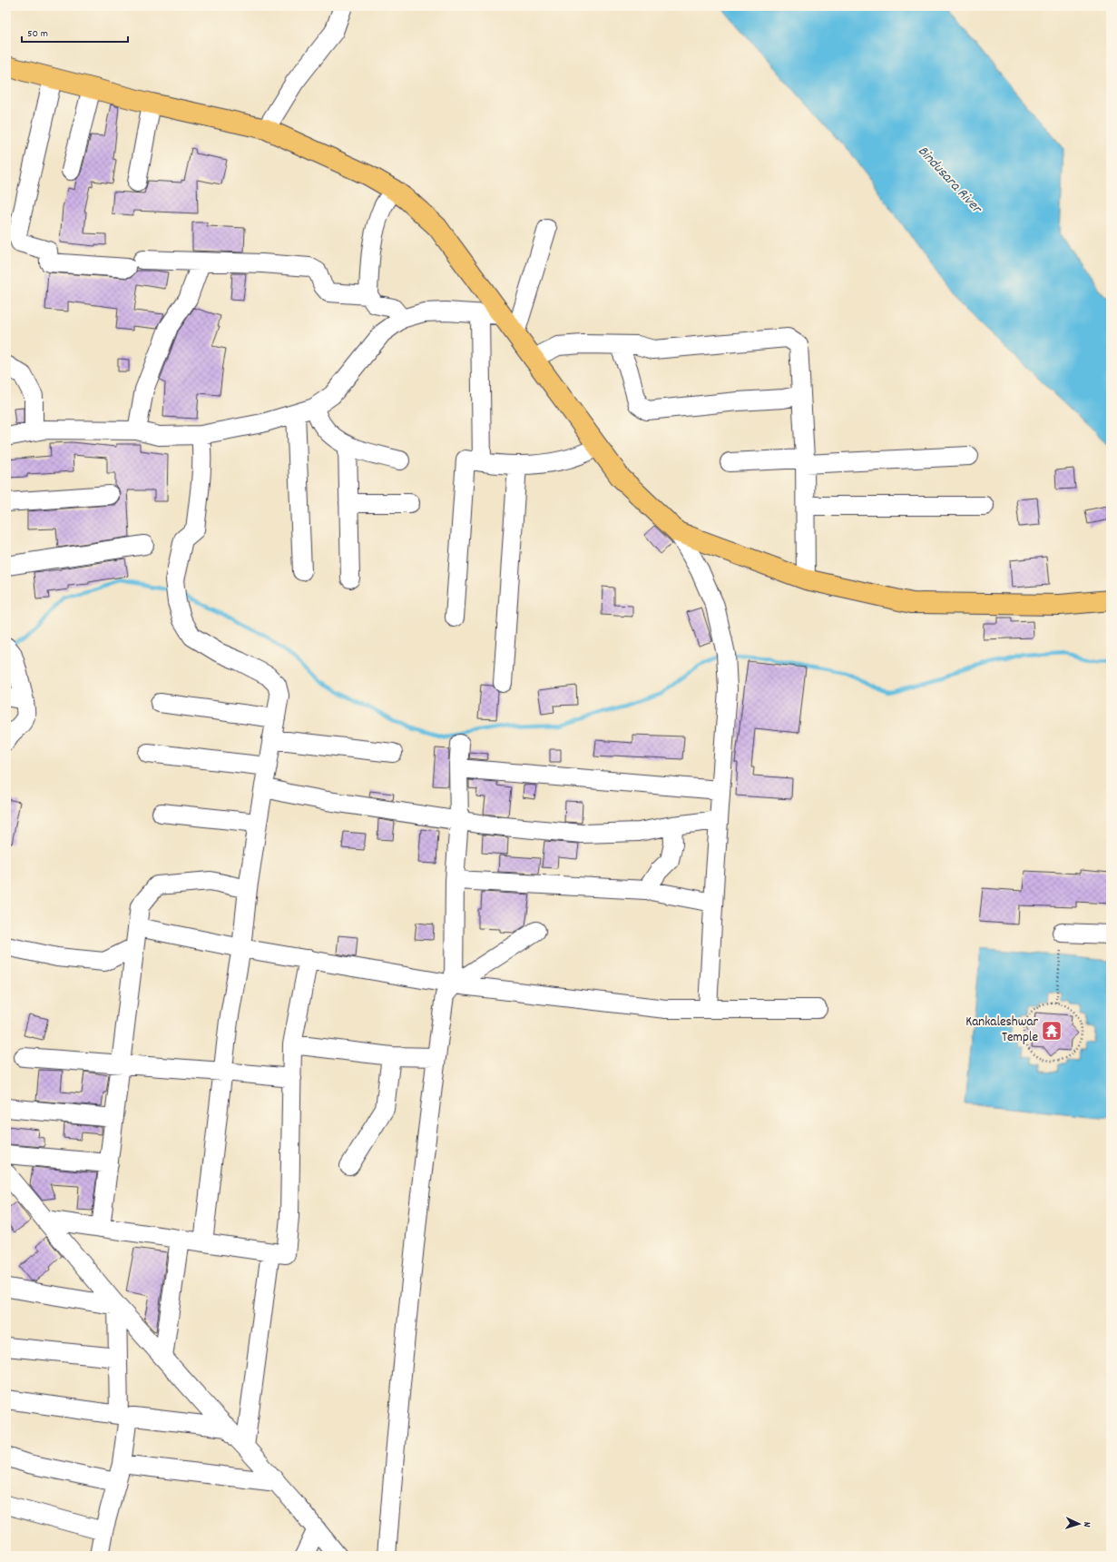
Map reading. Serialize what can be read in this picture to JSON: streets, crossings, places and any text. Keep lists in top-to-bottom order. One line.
{"water":["Bindusara River"],"places":{"temple":["Kankaleshwar Temple"]},"scale_bar":"50 m","north":"right"}
